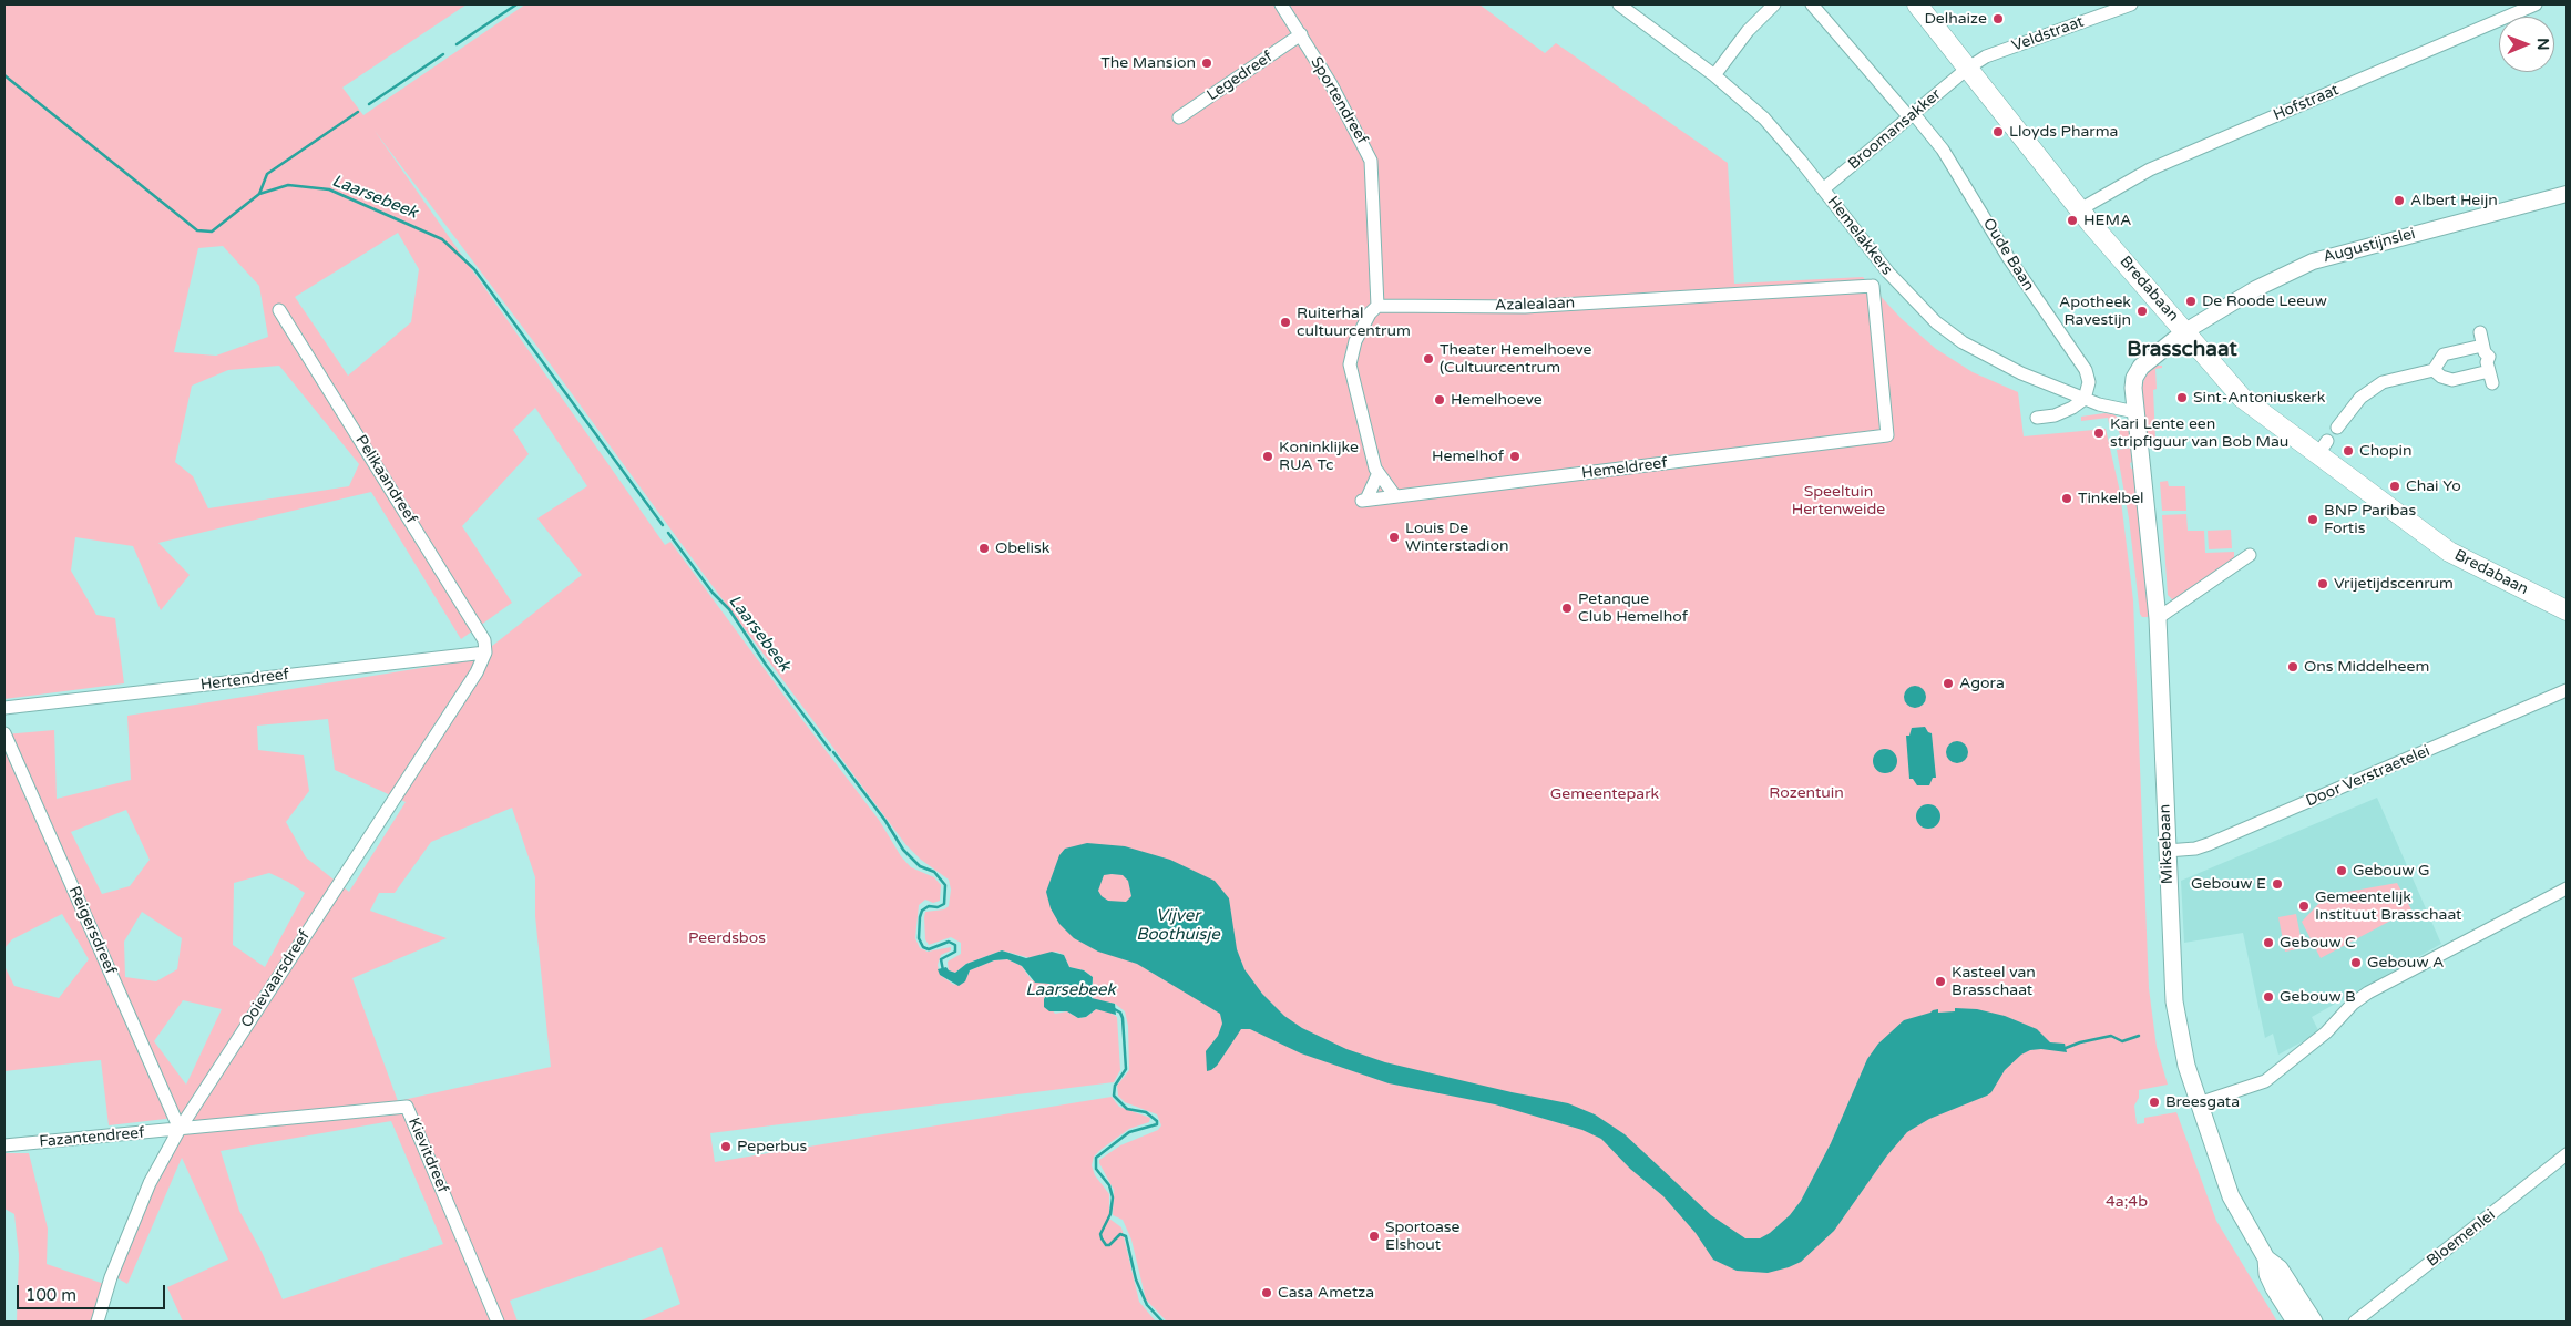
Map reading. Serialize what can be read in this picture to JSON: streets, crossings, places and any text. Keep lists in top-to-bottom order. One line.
{"streets":{"main road":["Bredabaan","Miksebaan"],"street":["Veldstraat","Legedreef","Sportendreef","Hofstraat","Broomansakker","Hemelakkers","Augustijnslei","Oude Baan","Azalealaan","Hemeldreef","Pelikaandreef","Hertendreef","Door Verstraetelei","Reigersdreef","Ooievaarsdreef","Fazantendreef","Kievitdreef","Bloemenlei"]},"crossings":[["Veldstraat","Broomansakker"],["Veldstraat","Bredabaan"],["Legedreef","Sportendreef"],["Sportendreef","Azalealaan"],["Hofstraat","Bredabaan"],["Broomansakker","Hemelakkers"],["Broomansakker","Oude Baan"],["Broomansakker","Bredabaan"],["Hemelakkers","Oude Baan"],["Hemelakkers","Miksebaan"],["Augustijnslei","Bredabaan"],["Augustijnslei","Miksebaan"],["Bredabaan","Miksebaan"],["Azalealaan","Hemeldreef"],["Pelikaandreef","Hertendreef"],["Pelikaandreef","Ooievaarsdreef"],["Hertendreef","Ooievaarsdreef"],["Door Verstraetelei","Miksebaan"],["Reigersdreef","Ooievaarsdreef"],["Reigersdreef","Fazantendreef"],["Reigersdreef","Kievitdreef"],["Ooievaarsdreef","Fazantendreef"],["Ooievaarsdreef","Kievitdreef"],["Fazantendreef","Kievitdreef"]],"districts":["Brasschaat"],"water":["Laarsebeek","Vijver Boothuisje"],"parks":["Speeltuin Hertenweide","Rozentuin","Gemeentepark","Peerdsbos","4a;4b"],"places":["Delhaize","The Mansion","Lloyds Pharma","Albert Heijn","HEMA","De Roode Leeuw","Apotheek Ravestijn","Ruiterhal cultuurcentrum","Theater Hemelhoeve (Cultuurcentrum","Sint-Antoniuskerk","Hemelhoeve","Kari Lente een stripfiguur van Bob Mau","Chopin","Koninklijke RUA Tc","Hemelhof","Chai Yo","Tinkelbel","BNP Paribas Fortis","Louis De Winterstadion","Obelisk","Vrijetijdscenrum","Petanque Club Hemelhof","Ons Middelheem","Agora","Gebouw G","Gebouw E","Gemeentelijk Instituut Brasschaat","Gebouw C","Gebouw A","Kasteel van Brasschaat","Gebouw B","Breesgata","Peperbus","Sportoase Elshout","Casa Ametza"],"scale_bar":"100 m","north":"right"}
